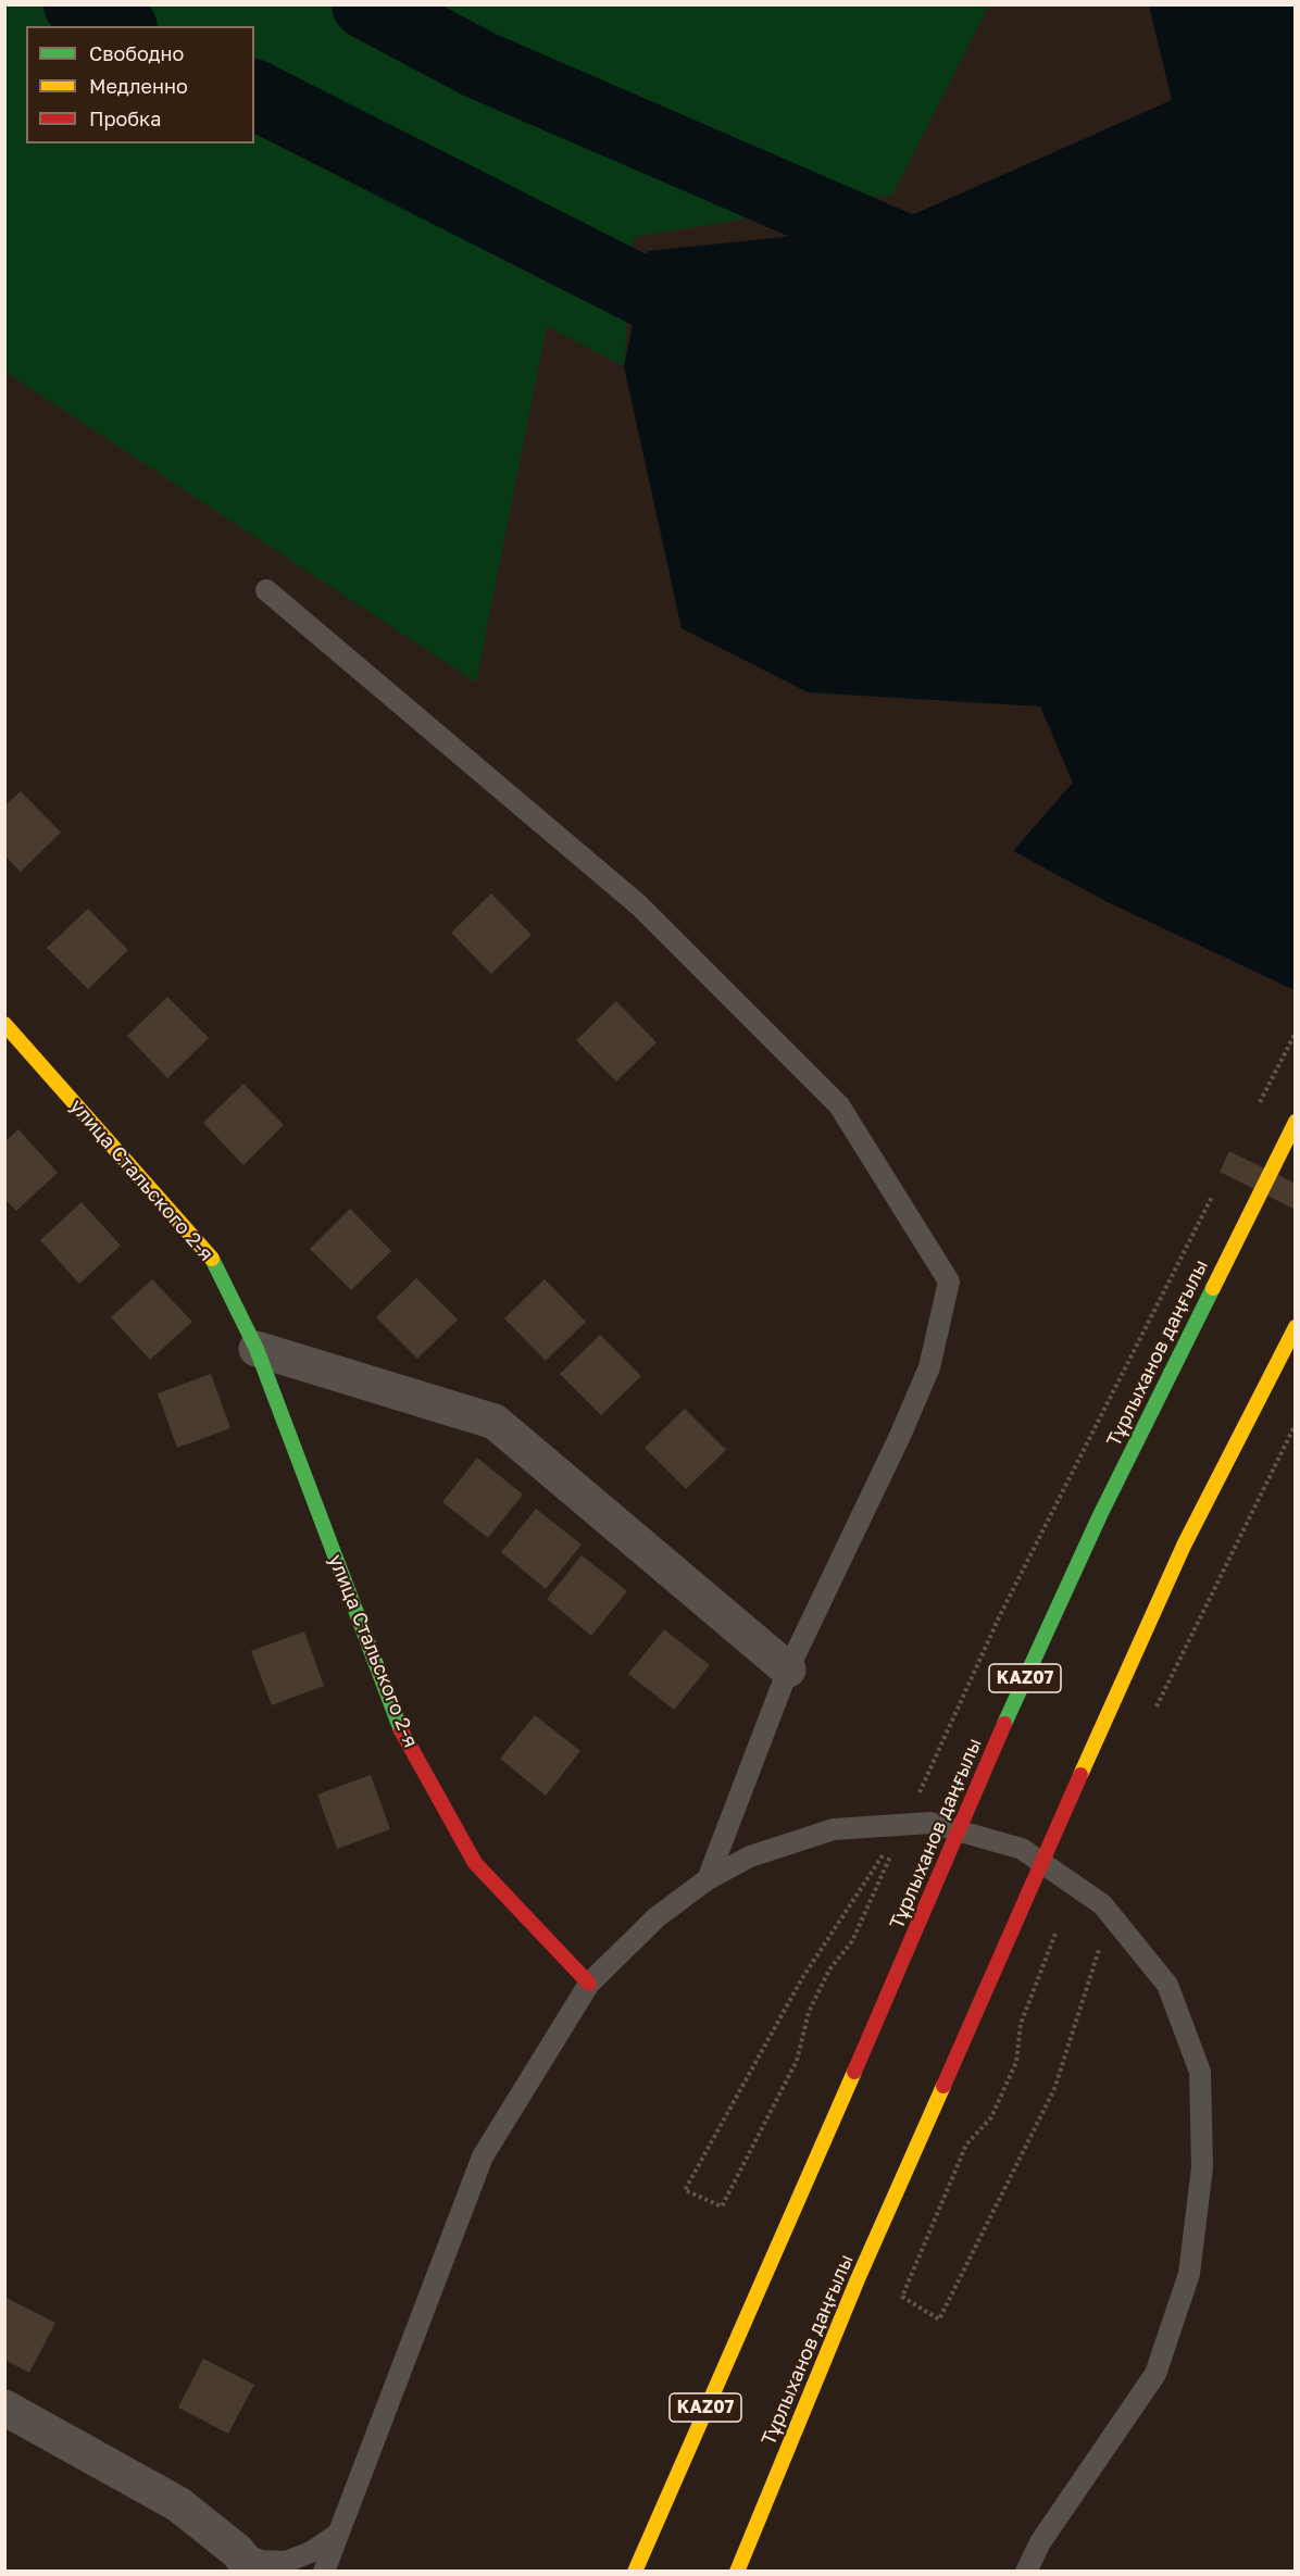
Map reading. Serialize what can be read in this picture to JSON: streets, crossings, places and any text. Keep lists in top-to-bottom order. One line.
{"streets":{"main road":["улица Стальского 2-я","Тұрлыханов даңғылы","KAZ07"]},"legend":["Свободно","Медленно","Пробка"]}
